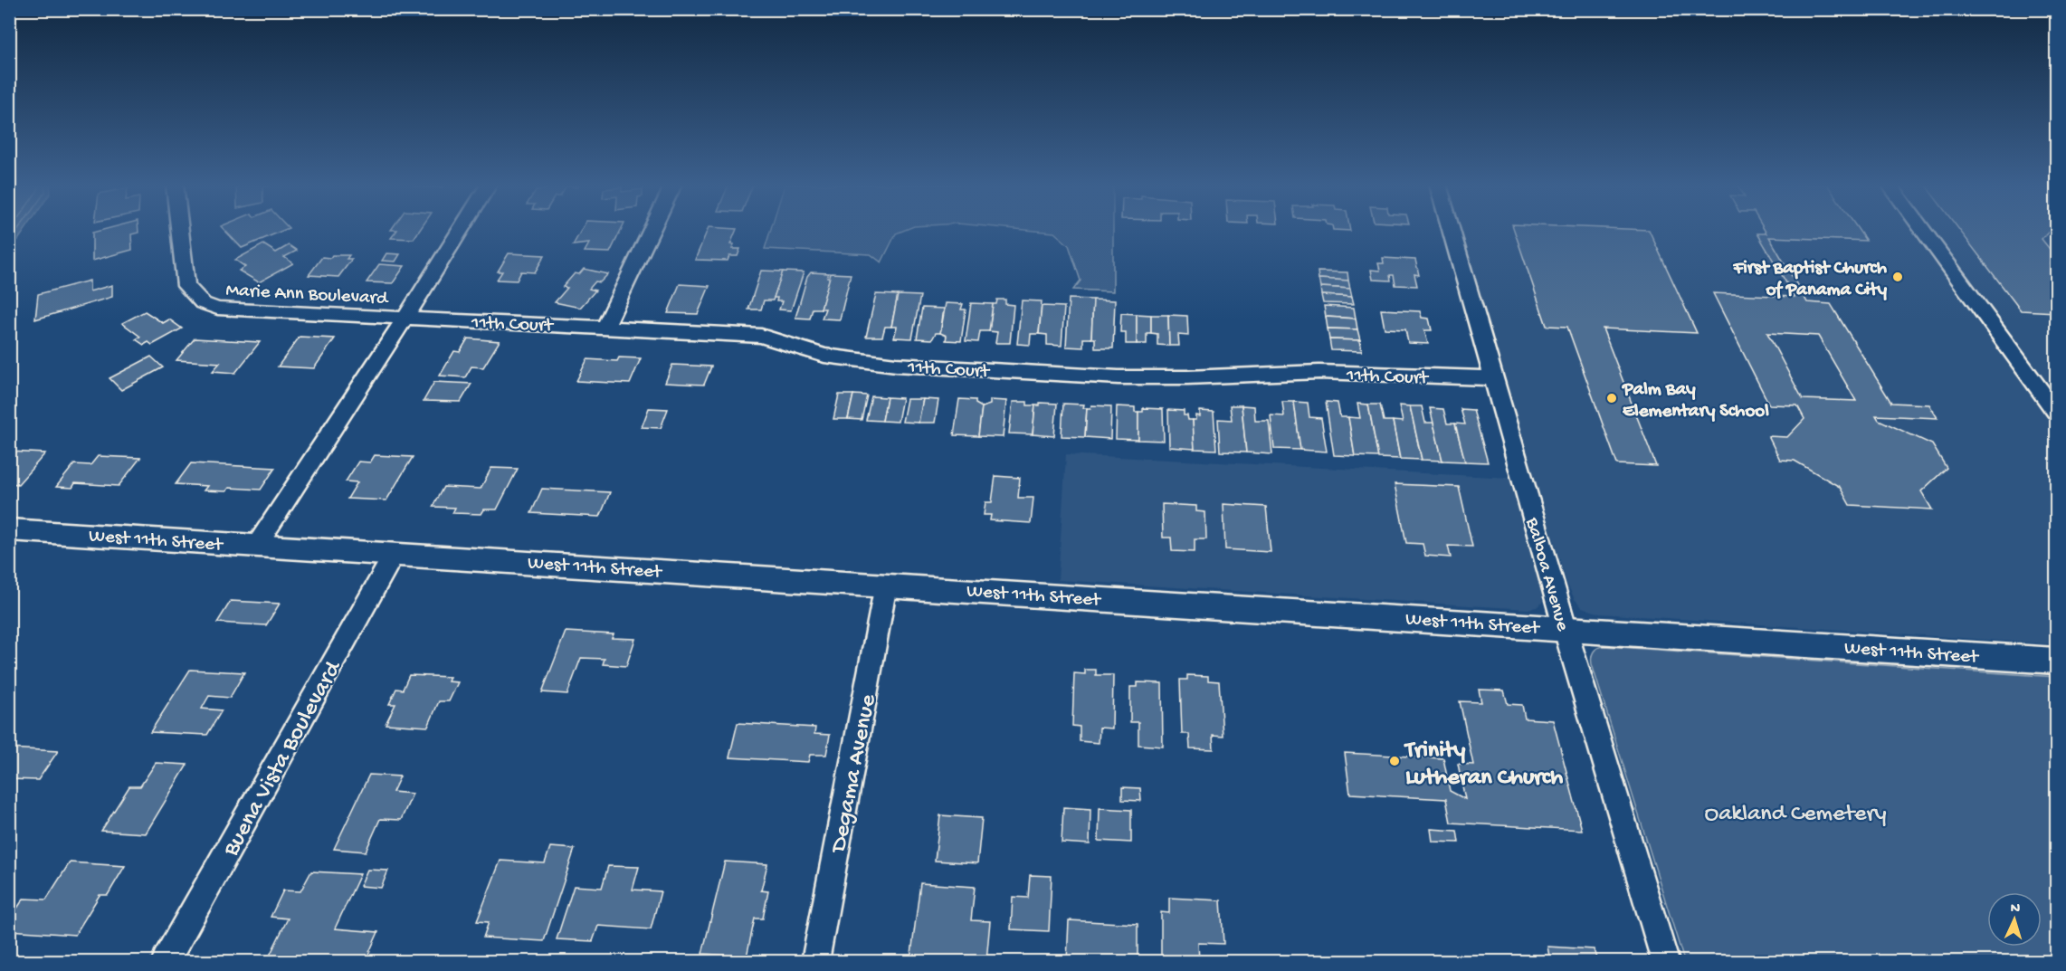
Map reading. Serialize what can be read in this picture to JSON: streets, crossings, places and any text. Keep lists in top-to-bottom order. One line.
{"streets":{"main road":["West 11th Street"],"street":["Marie Ann Boulevard","11th Court","Balboa Avenue","Buena Vista Boulevard","Degama Avenue"]},"crossings":[["Marie Ann Boulevard","11th Court"],["11th Court","Balboa Avenue"],["West 11th Street","Balboa Avenue"],["West 11th Street","Buena Vista Boulevard"],["West 11th Street","Degama Avenue"]],"parks":["Oakland Cemetery"],"places":["First Baptist Church of Panama City","Palm Bay Elementary School","Trinity Lutheran Church"],"north":"top"}
